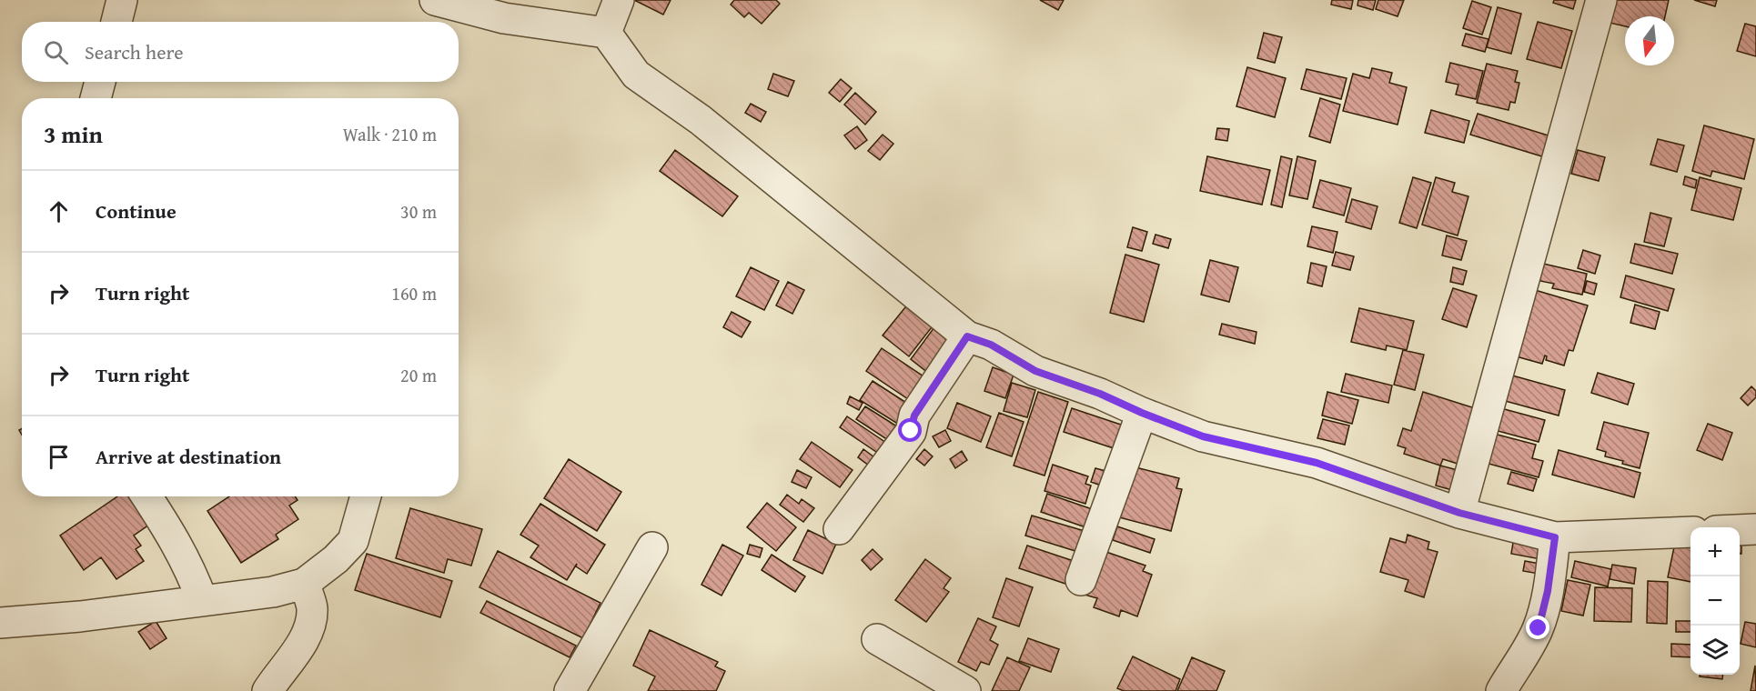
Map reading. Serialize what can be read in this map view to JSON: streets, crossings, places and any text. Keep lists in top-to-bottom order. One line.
{"north":"bottom","page":{"search":"Search here","heading":["3 min","Walk · 210 m"],"list":[["Continue","30 m"],["Turn right","160 m"],["Turn right","20 m"],"Arrive at destination"],"map_buttons":["+","−"]}}
